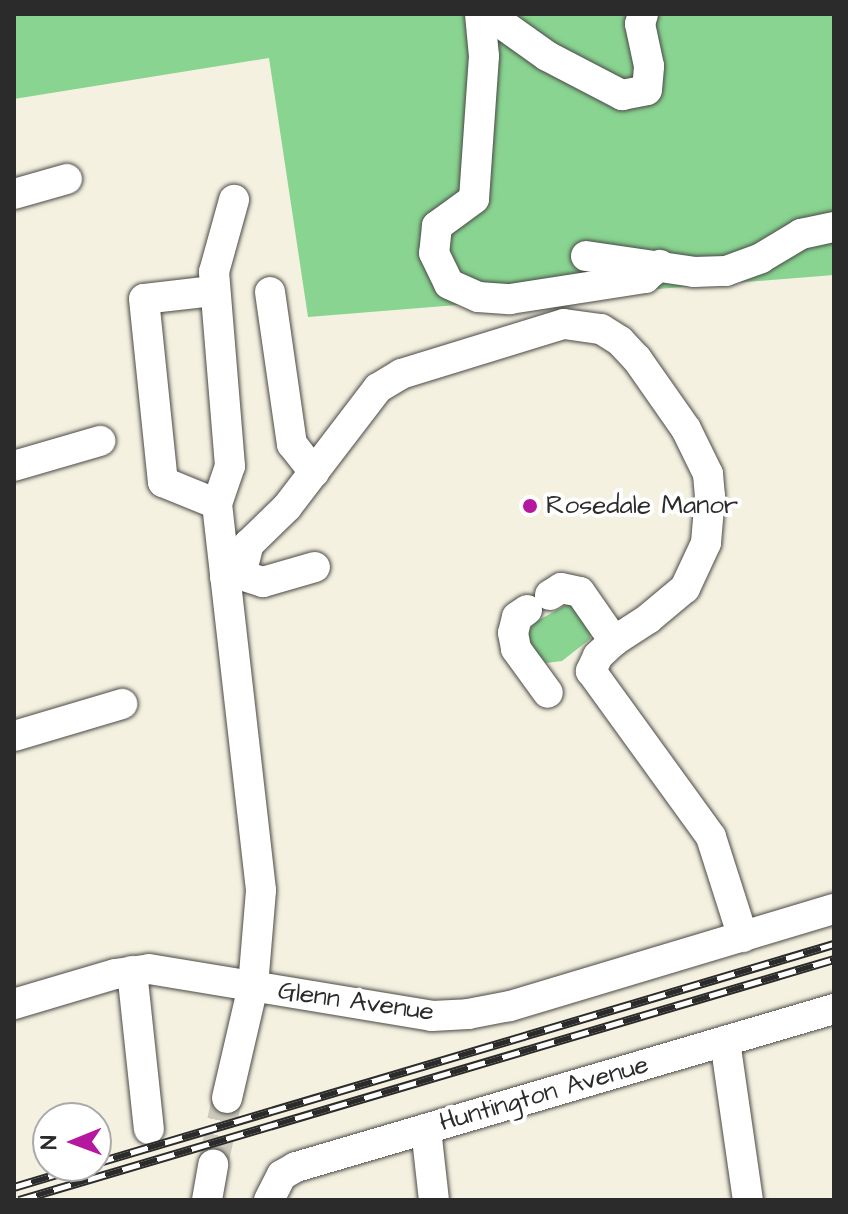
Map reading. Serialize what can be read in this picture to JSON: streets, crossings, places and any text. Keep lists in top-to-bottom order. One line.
{"streets":{"street":["Glenn Avenue","Huntington Avenue"]},"places":["Rosedale Manor"],"north":"left"}
